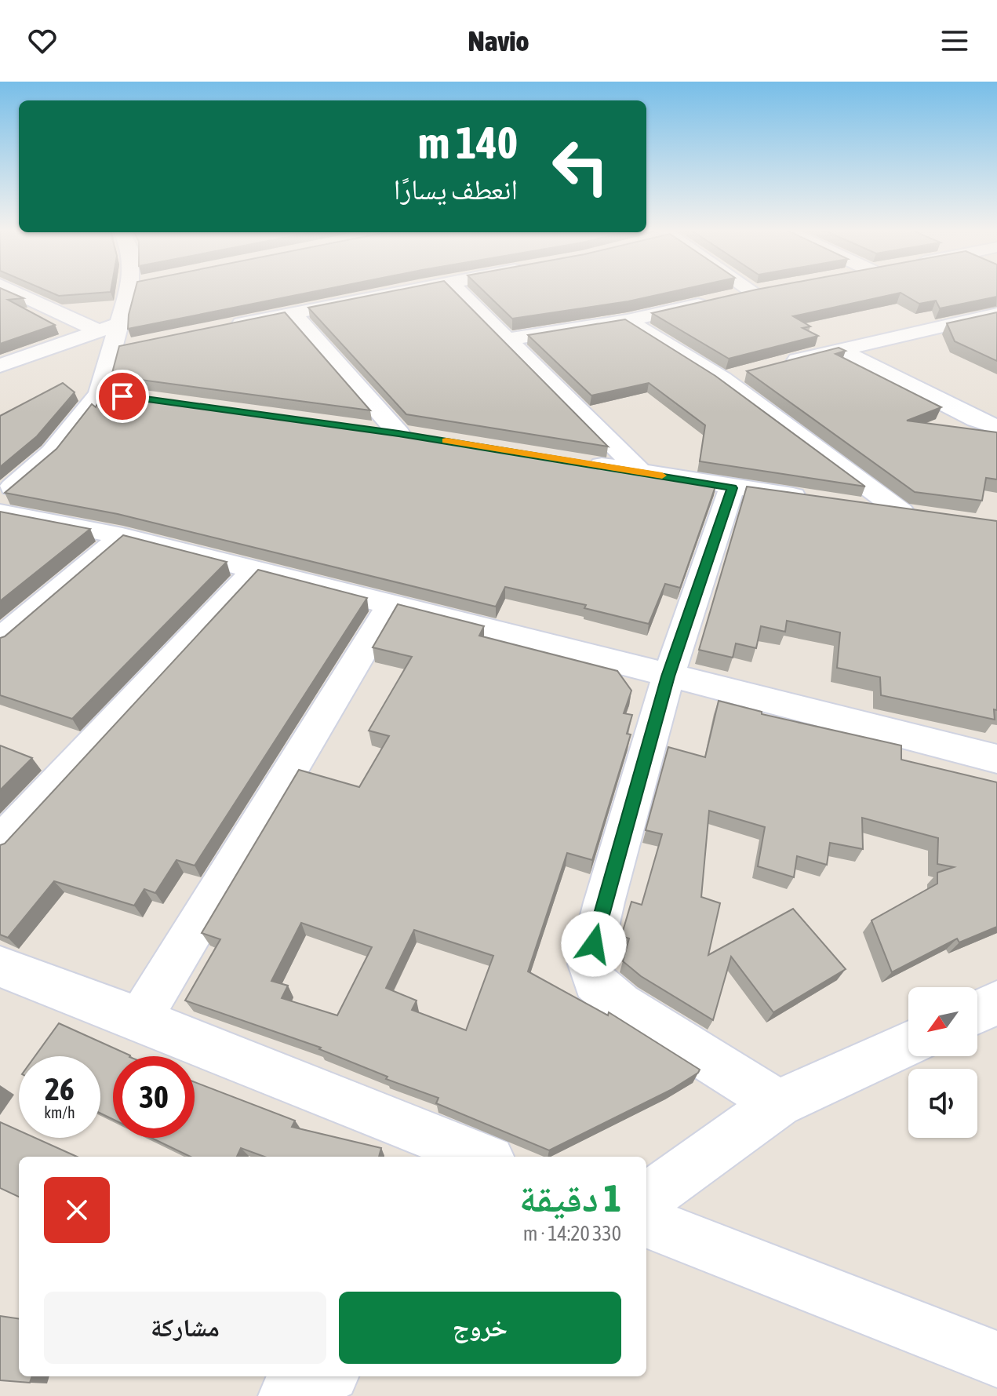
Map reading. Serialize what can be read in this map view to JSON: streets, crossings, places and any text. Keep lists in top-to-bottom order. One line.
{"north":"bottom left","page":{"header":"Navio","turn":["140 m","انعطف يسارًا"],"speed":"26 km/h","limit":"30","heading":["1 دقيقة","330 m · 14:20"],"buttons":["خروج","مشاركة"]}}
